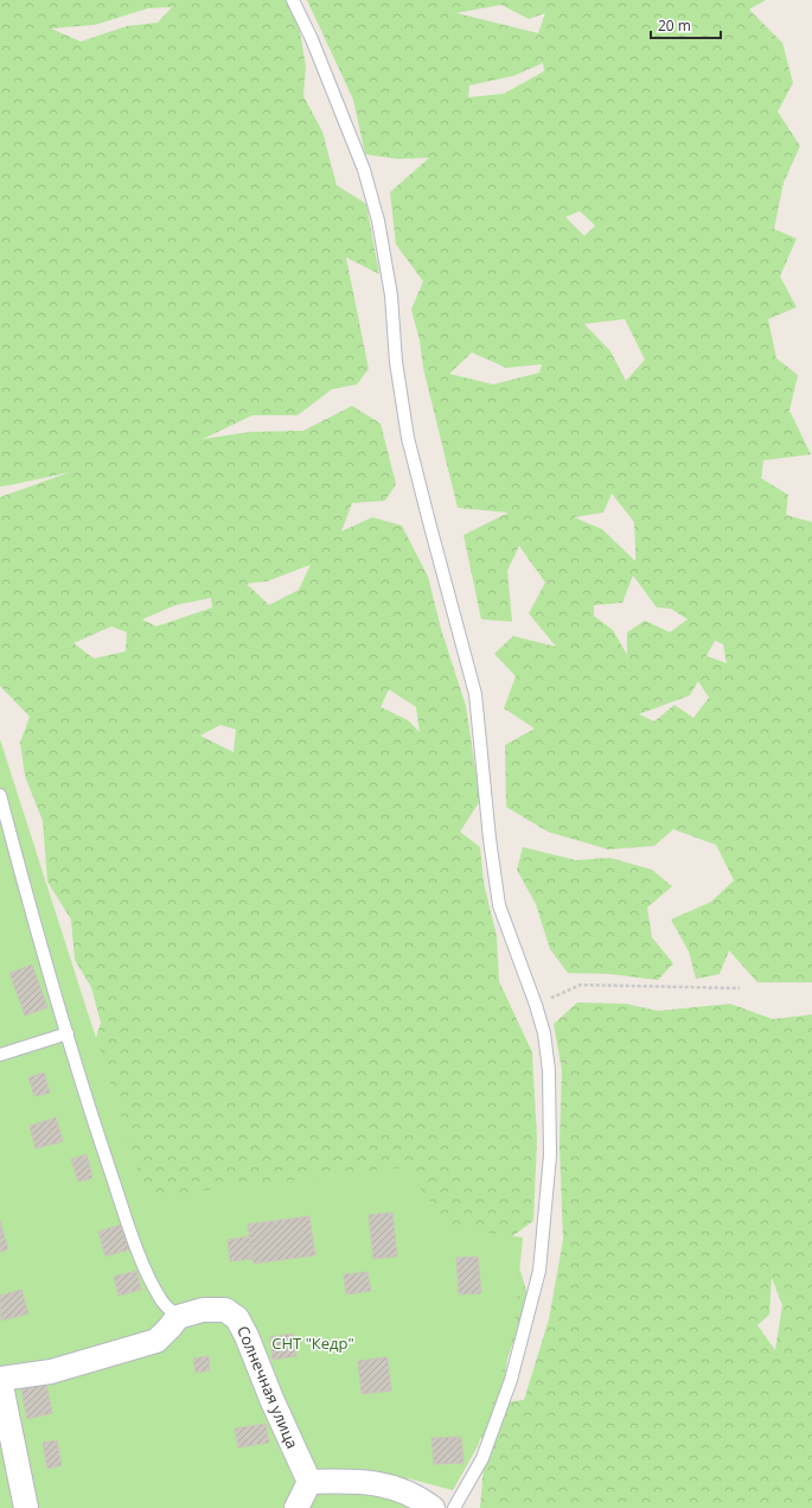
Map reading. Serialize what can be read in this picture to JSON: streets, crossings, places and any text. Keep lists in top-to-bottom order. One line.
{"streets":{"street":["Солнечная улица"]},"parks":["СНТ \"Кедр\""],"scale_bar":"20 m"}
